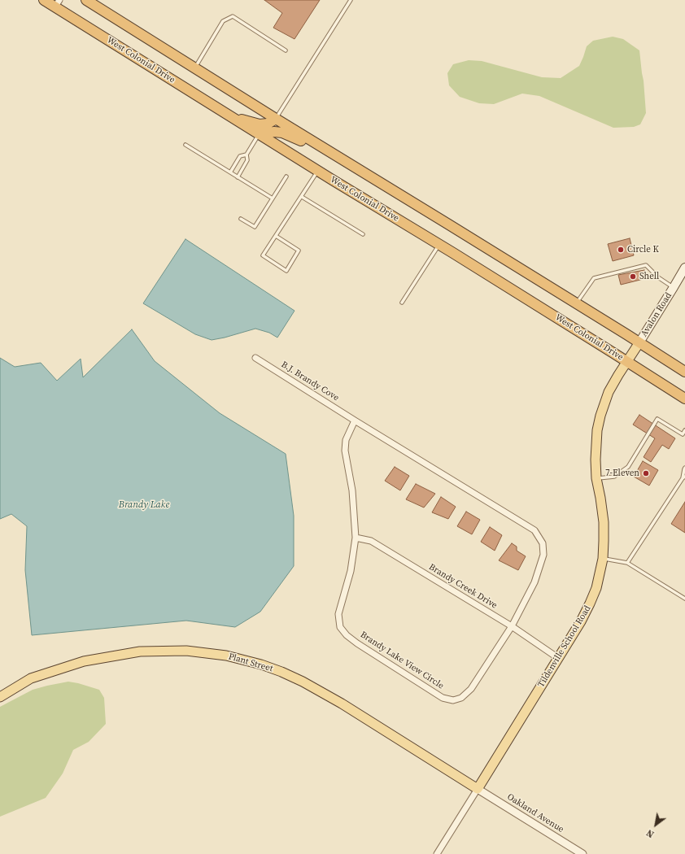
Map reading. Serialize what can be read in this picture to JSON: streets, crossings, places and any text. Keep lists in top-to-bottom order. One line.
{"streets":{"highway":["West Colonial Drive"],"main road":["Avalon Road","Tildenville School Road","Plant Street"],"street":["B.J. Brandy Cove","Brandy Creek Drive","Brandy Lake View Circle","Oakland Avenue"]},"crossings":[["West Colonial Drive","Avalon Road"],["West Colonial Drive","Tildenville School Road"],["Avalon Road","Tildenville School Road"],["B.J. Brandy Cove","Brandy Lake View Circle"],["Brandy Creek Drive","Tildenville School Road"],["Brandy Creek Drive","Brandy Lake View Circle"],["Tildenville School Road","Plant Street"],["Tildenville School Road","Oakland Avenue"],["Plant Street","Oakland Avenue"]],"water":["Brandy Lake"],"places":["Circle K","Shell","7-Eleven"],"north":"bottom left"}
